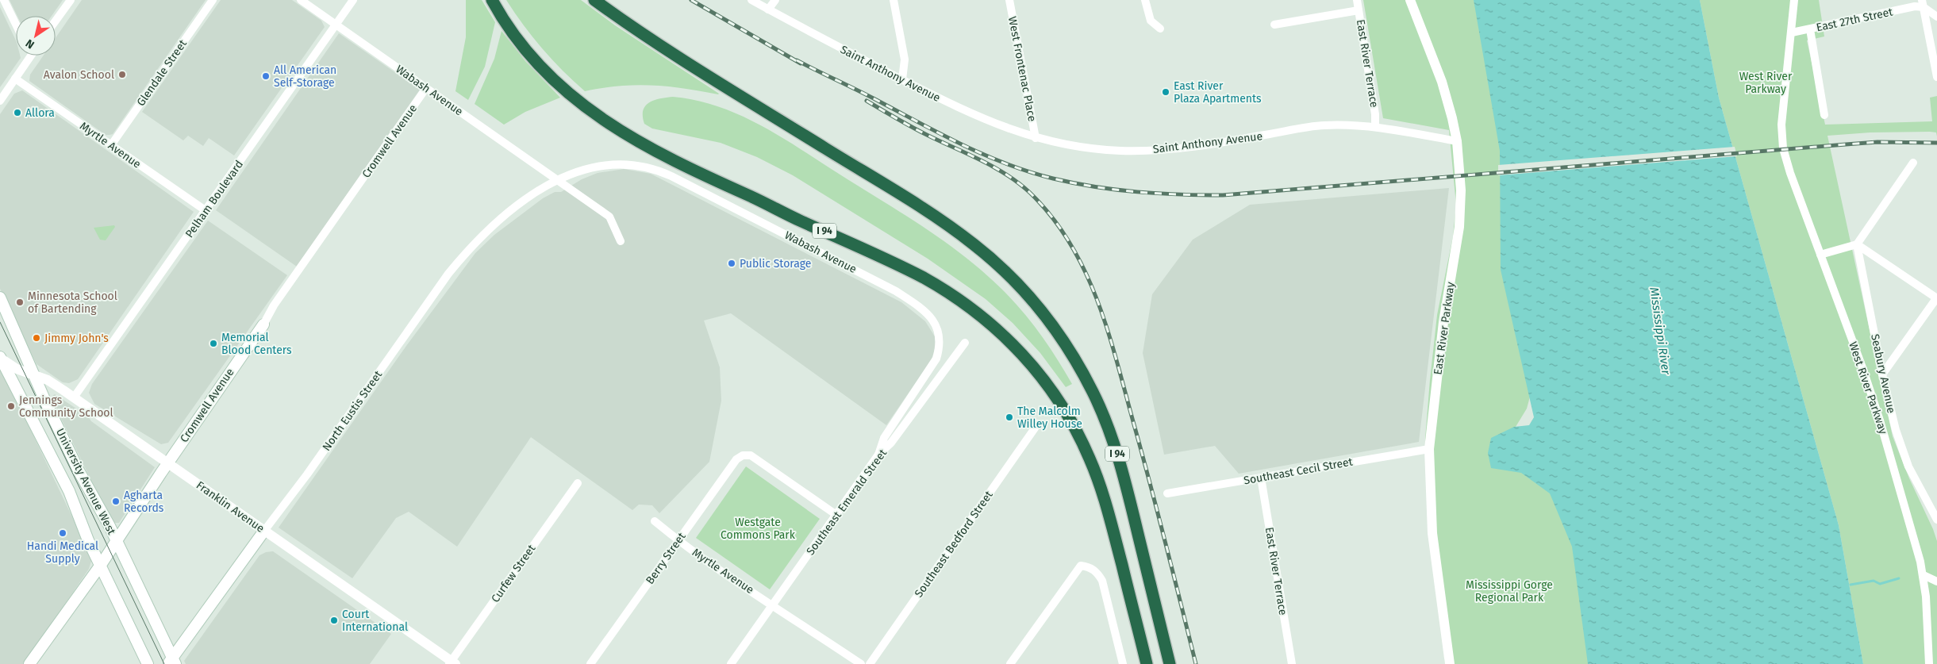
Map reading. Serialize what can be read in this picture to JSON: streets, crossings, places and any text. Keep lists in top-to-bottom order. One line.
{"streets":{"highway":["I 94"],"main road":["Cromwell Avenue","North Eustis Street","University Avenue West"],"street":["East 27th Street","East River Terrace","West Frontenac Place","Glendale Street","Saint Anthony Avenue","Wabash Avenue","Myrtle Avenue","Pelham Boulevard","East River Parkway","Seabury Avenue","West River Parkway","Southeast Cecil Street","Southeast Emerald Street","Franklin Avenue","Southeast Bedford Street","Berry Street","Curfew Street"]},"crossings":[["East 27th Street","West River Parkway"],["East River Terrace","Saint Anthony Avenue"],["East River Terrace","Southeast Cecil Street"],["West Frontenac Place","Saint Anthony Avenue"],["Glendale Street","Myrtle Avenue"],["Saint Anthony Avenue","East River Parkway"],["Wabash Avenue","Cromwell Avenue"],["Wabash Avenue","Pelham Boulevard"],["Wabash Avenue","North Eustis Street"],["Wabash Avenue","Southeast Emerald Street"],["Cromwell Avenue","University Avenue West"],["Cromwell Avenue","Franklin Avenue"],["Myrtle Avenue","Pelham Boulevard"],["Myrtle Avenue","Southeast Emerald Street"],["Myrtle Avenue","Berry Street"],["Pelham Boulevard","Franklin Avenue"],["East River Parkway","Southeast Cecil Street"],["North Eustis Street","University Avenue West"],["North Eustis Street","Franklin Avenue"],["University Avenue West","Franklin Avenue"],["Southeast Emerald Street","Berry Street"],["Franklin Avenue","Curfew Street"]],"water":["Mississippi River"],"parks":["West River Parkway","Westgate Commons Park","Mississippi Gorge Regional Park"],"places":["Avalon School","All American Self-Storage","East River Plaza Apartments","Allora","Public Storage","Minnesota School of Bartending","Jimmy John's","Memorial Blood Centers","Jennings Community School","The Malcolm Willey House","Agharta Records","Handi Medical Supply","Court International"],"north":"bottom left"}
